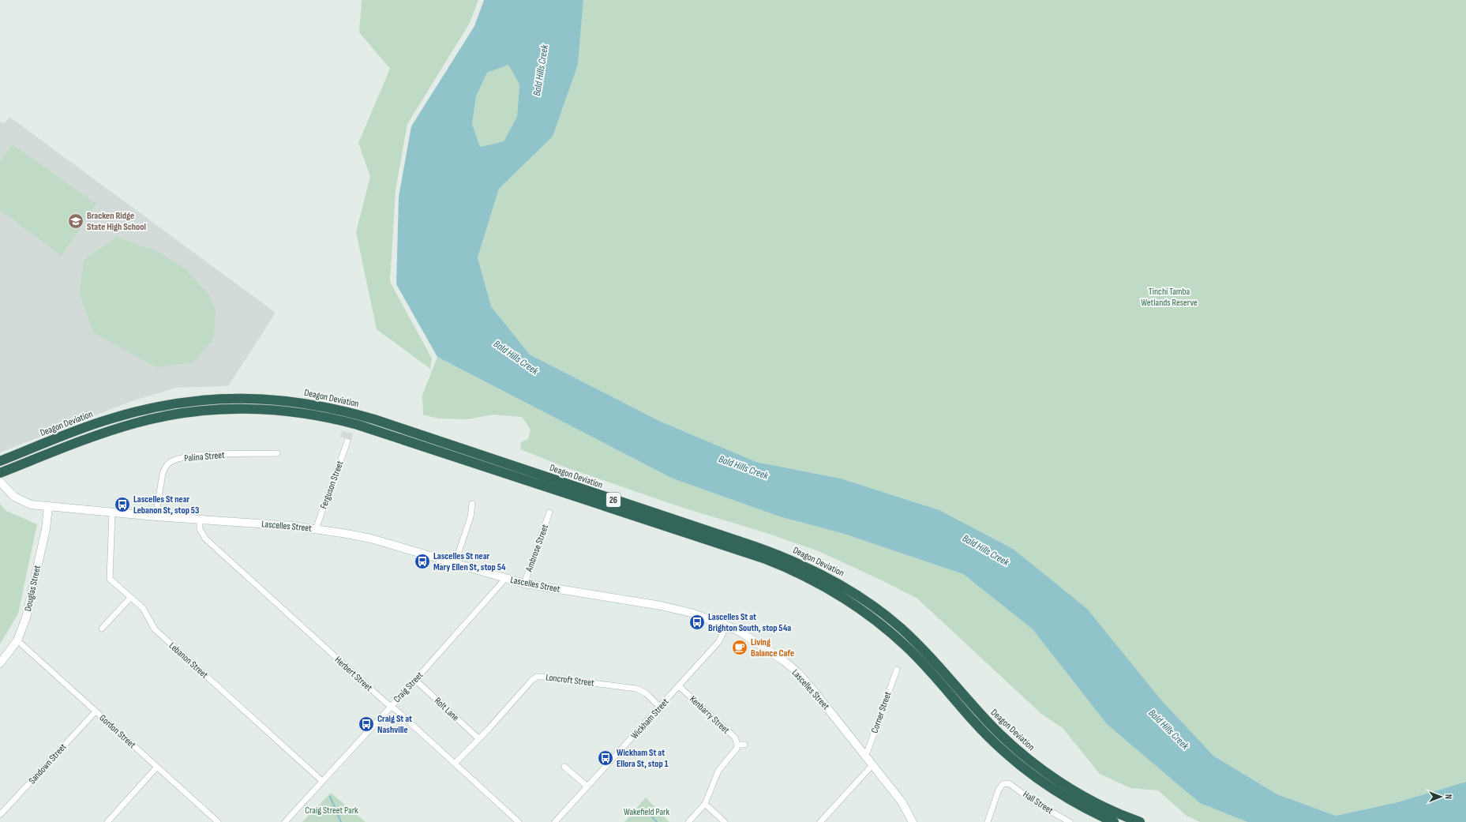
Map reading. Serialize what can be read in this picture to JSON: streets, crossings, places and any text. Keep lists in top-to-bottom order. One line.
{"streets":{"highway":["Deagon Deviation","26"],"street":["Palina Street","Ferguson Street","Lascelles Street","Ambrose Street","Douglas Street","Lebanon Street","Herbert Street","Loncroft Street","Craig Street","Rolt Lane","Corner Street","Kenbarry Street","Wickham Street","Gordon Street","Sandown Street","Hall Street"]},"crossings":[["Palina Street","Lascelles Street"],["Ferguson Street","Lascelles Street"],["Lascelles Street","Ambrose Street"],["Lascelles Street","Douglas Street"],["Lascelles Street","Lebanon Street"],["Lascelles Street","Herbert Street"],["Lascelles Street","Craig Street"],["Lascelles Street","Corner Street"],["Lascelles Street","Wickham Street"],["Douglas Street","Gordon Street"],["Lebanon Street","Craig Street"],["Herbert Street","Loncroft Street"],["Herbert Street","Craig Street"],["Loncroft Street","Rolt Lane"],["Loncroft Street","Wickham Street"],["Craig Street","Rolt Lane"],["Kenbarry Street","Wickham Street"],["Gordon Street","Sandown Street"]],"water":["Bald Hills Creek"],"parks":["Tinchi Tamba Wetlands Reserve","Craig Street Park","Wakefield Park"],"places":{"school or university":["Bracken Ridge State High School"],"bus stop":["Lascelles St near Lebanon St, stop 53","Lascelles St near Mary Ellen St, stop 54","Lascelles St at Brighton South, stop 54a","Craig St at Nashville","Wickham St at Ellora St, stop 1"],"cafe":["Living Balance Cafe"]},"north":"right"}
